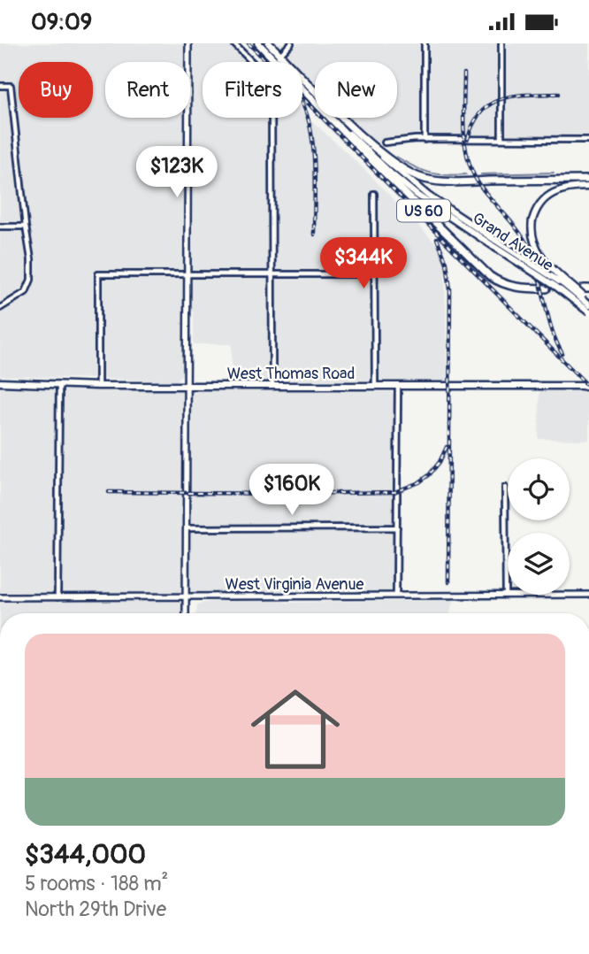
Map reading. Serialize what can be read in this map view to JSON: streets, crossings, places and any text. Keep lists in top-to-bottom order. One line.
{"streets":{"highway":["US 60","Grand Avenue"],"main road":["West Thomas Road"],"street":["West Virginia Avenue"]},"page":{"status":"09:09","chip":["Buy","Rent","Filters","New"],"price":["$123K","$344K","$160K"],"list":[{"name":"$344,000","note":"5 rooms · 188 m² · North 29th Drive"}]}}
